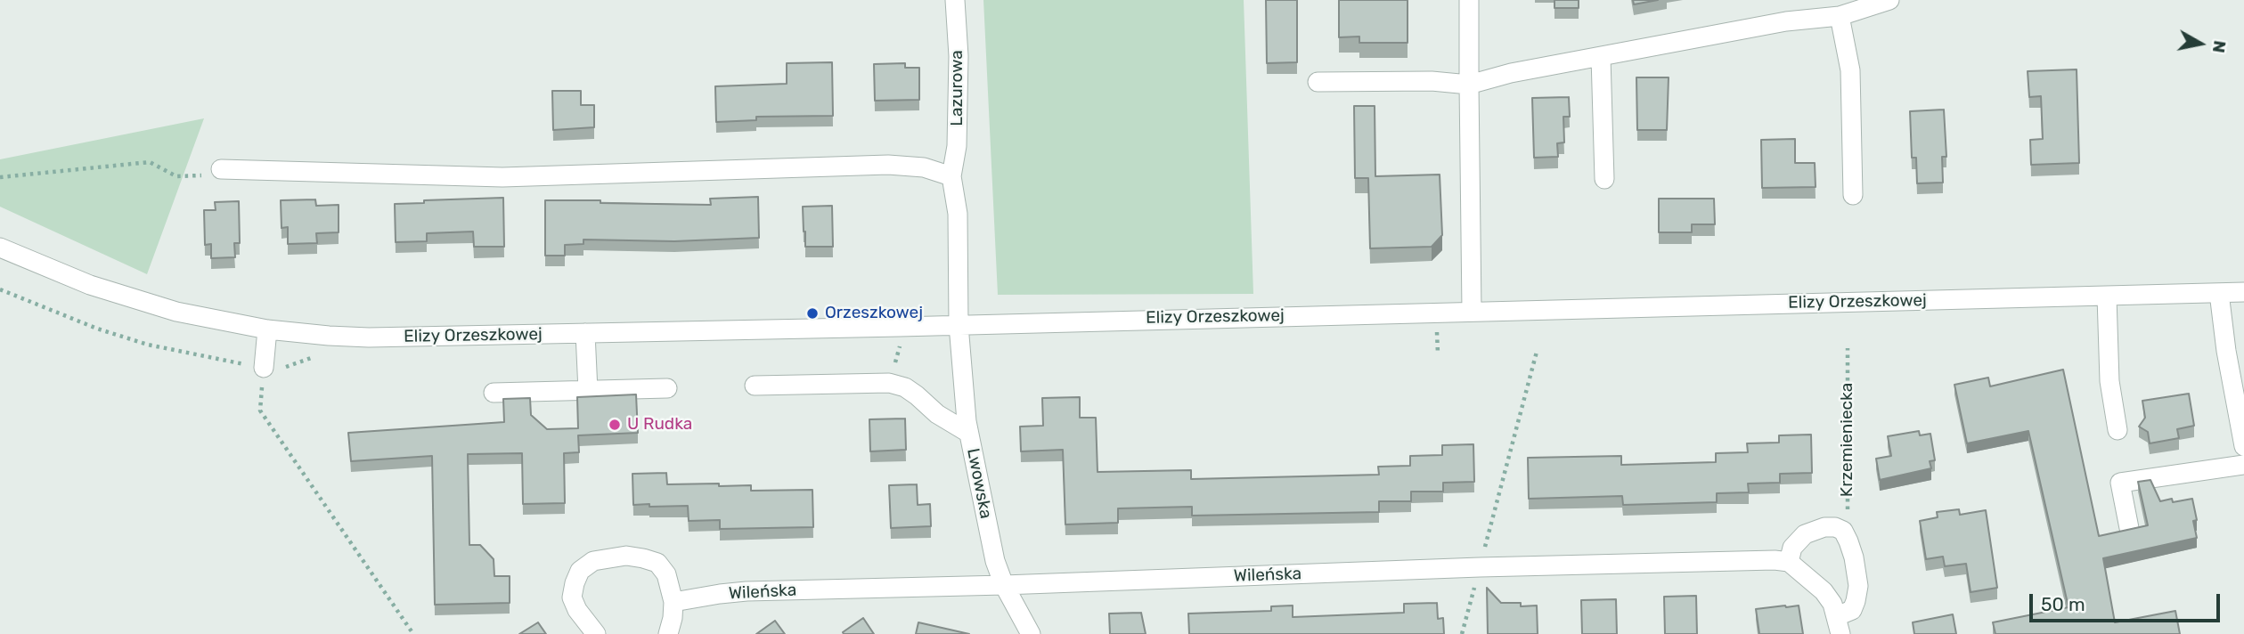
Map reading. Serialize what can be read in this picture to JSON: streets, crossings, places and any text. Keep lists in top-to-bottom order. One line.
{"streets":{"street":["Lazurowa","Elizy Orzeszkowej","Lwowska","Wileńska"],"path":["Krzemieniecka"]},"crossings":[["Elizy Orzeszkowej","Lwowska"],["Lwowska","Wileńska"]],"places":["Orzeszkowej","U Rudka"],"scale_bar":"50 m","north":"right"}
